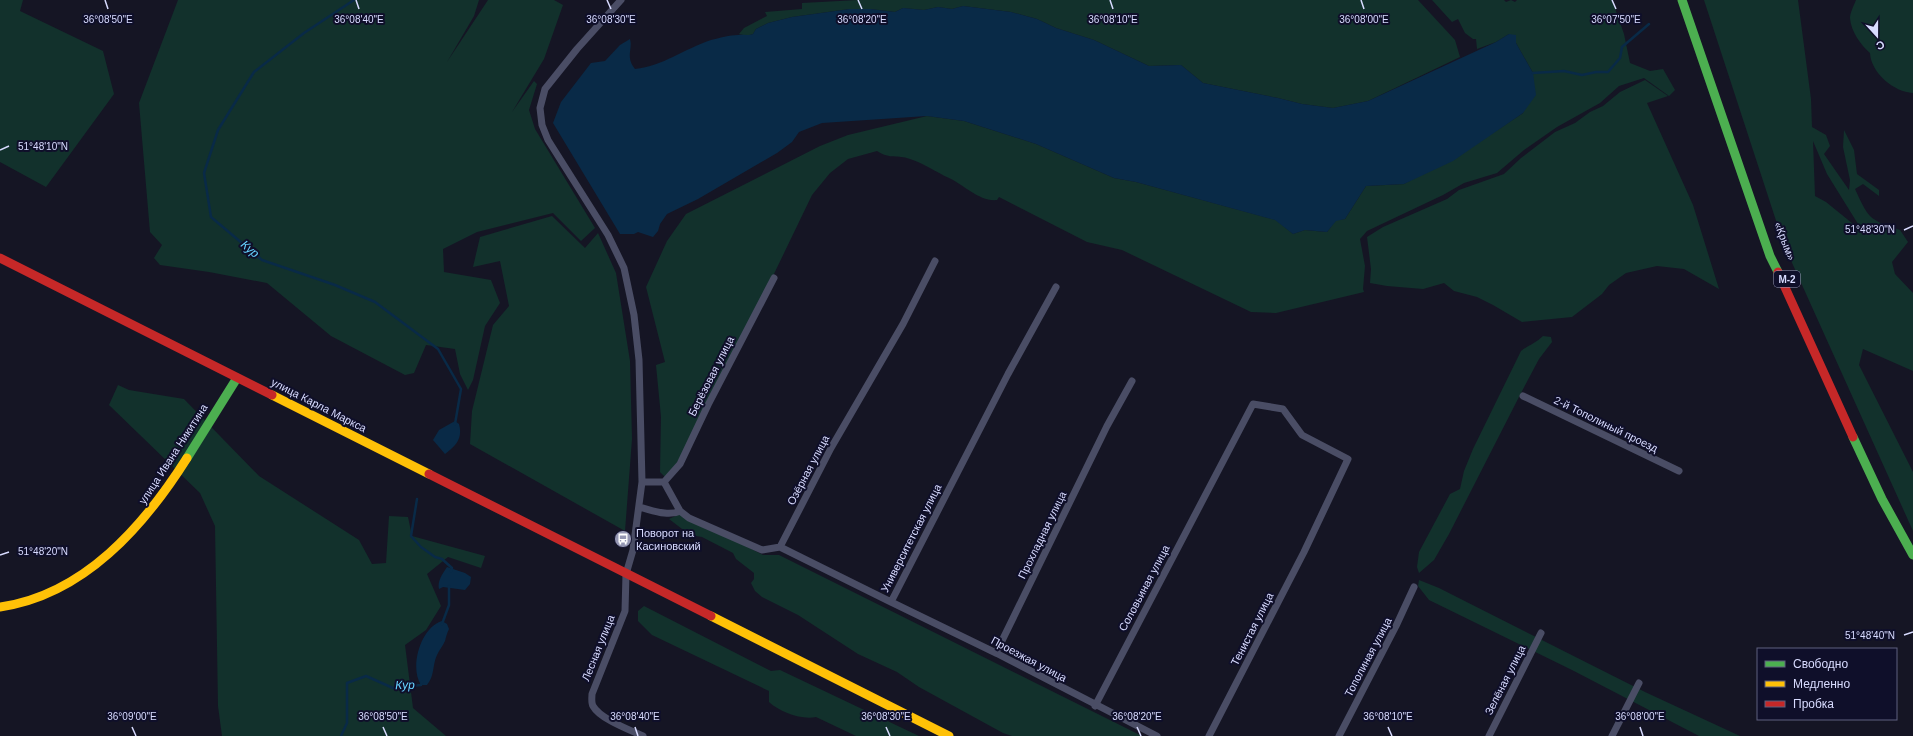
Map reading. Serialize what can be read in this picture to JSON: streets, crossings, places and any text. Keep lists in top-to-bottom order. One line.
{"streets":{"main road":["«Крым»","М-2","улица Карла Маркса","улица Ивана Никитина"],"street":["Берёзовая улица","2-й Тополиный проезд","Озёрная улица","Прохладная улица","Университетская улица","Соловьиная улица","Тенистая улица","Лесная улица","Тополиная улица","Проезжая улица","Зелёная улица"]},"crossings":[["улица Карла Маркса","улица Ивана Никитина"],["улица Карла Маркса","Лесная улица"],["Озёрная улица","Университетская улица"],["Прохладная улица","Проезжая улица"],["Университетская улица","Проезжая улица"],["Соловьиная улица","Тенистая улица"],["Соловьиная улица","Проезжая улица"]],"water":["Кур"],"places":{"bus stop":["Поворот на Касиновский"]},"legend":["Свободно","Медленно","Пробка"],"north":"bottom","coordinates":["36°08'50\"E","36°08'40\"E","36°08'30\"E","36°08'20\"E","36°08'10\"E","36°08'00\"E","36°07'50\"E","51°48'10\"N","51°48'30\"N","51°48'20\"N","51°48'40\"N","36°09'00\"E"]}
